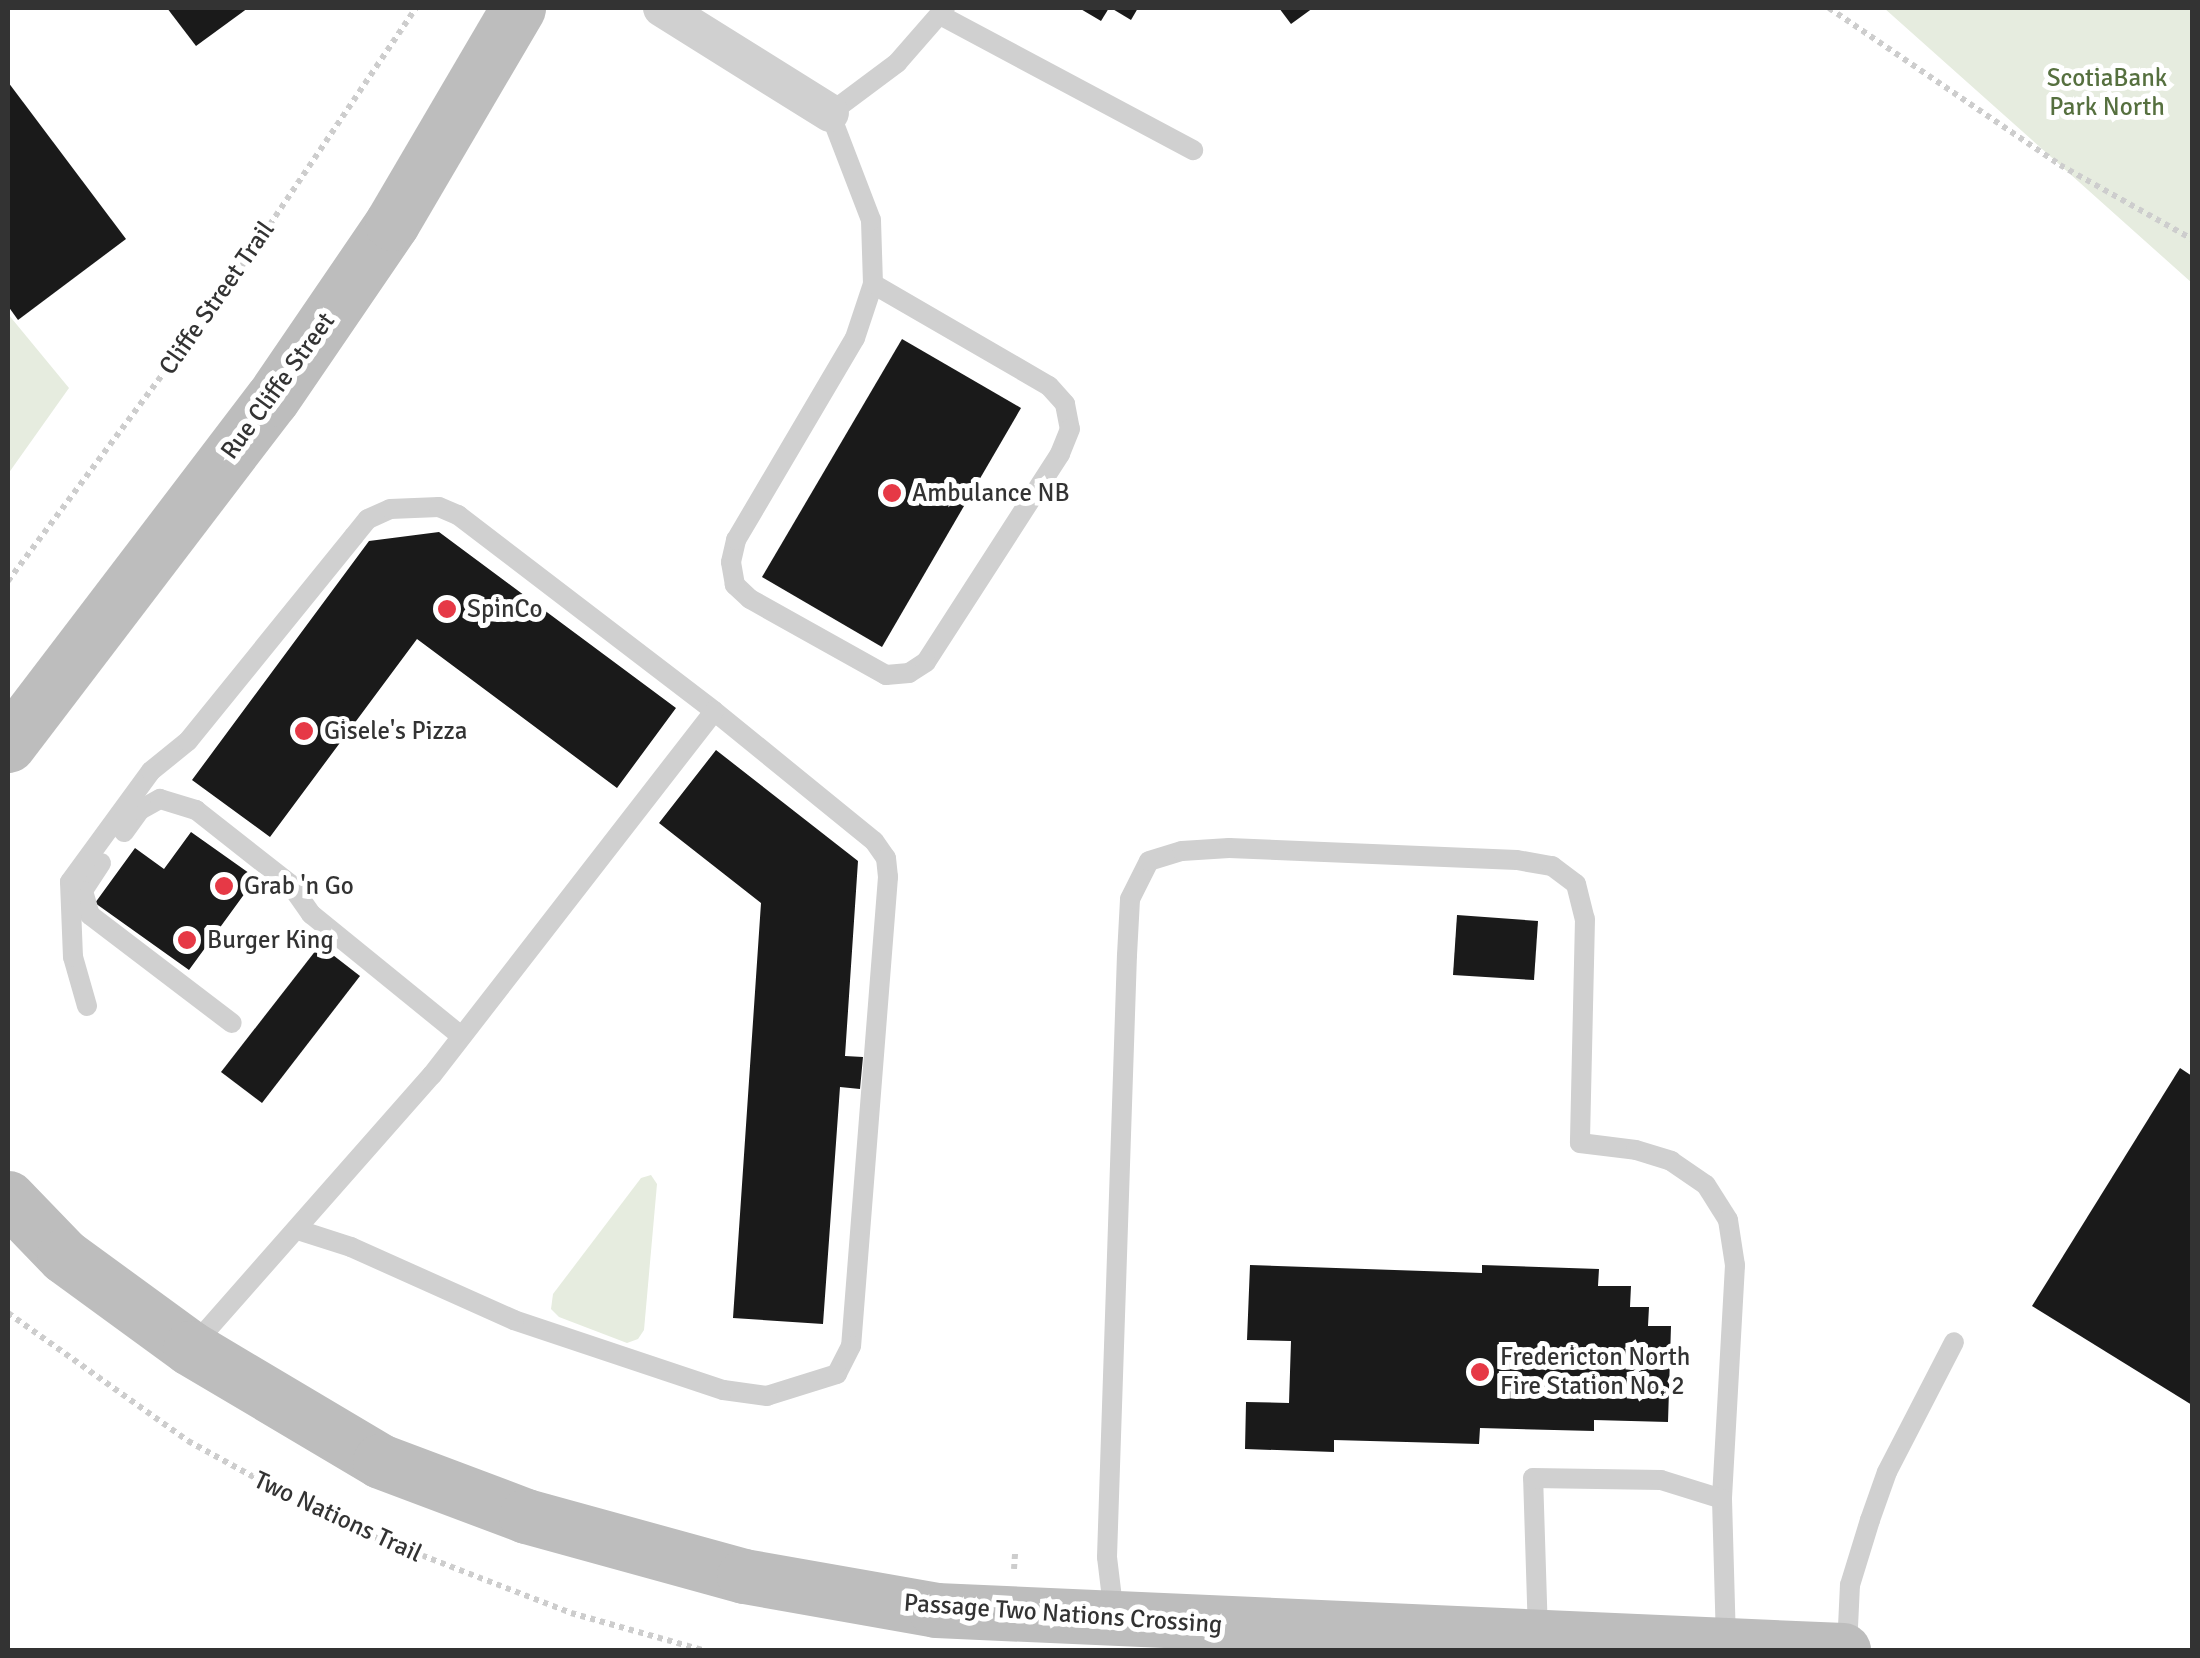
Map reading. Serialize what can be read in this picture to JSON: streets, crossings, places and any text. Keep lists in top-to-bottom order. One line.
{"streets":{"main road":["Rue Cliffe Street","Passage Two Nations Crossing"],"path":["Cliffe Street Trail","Two Nations Trail"]},"parks":["ScotiaBank Park North"],"places":["Ambulance NB","SpinCo","Gisele's Pizza","Grab 'n Go","Burger King","Fredericton North Fire Station No. 2"]}
